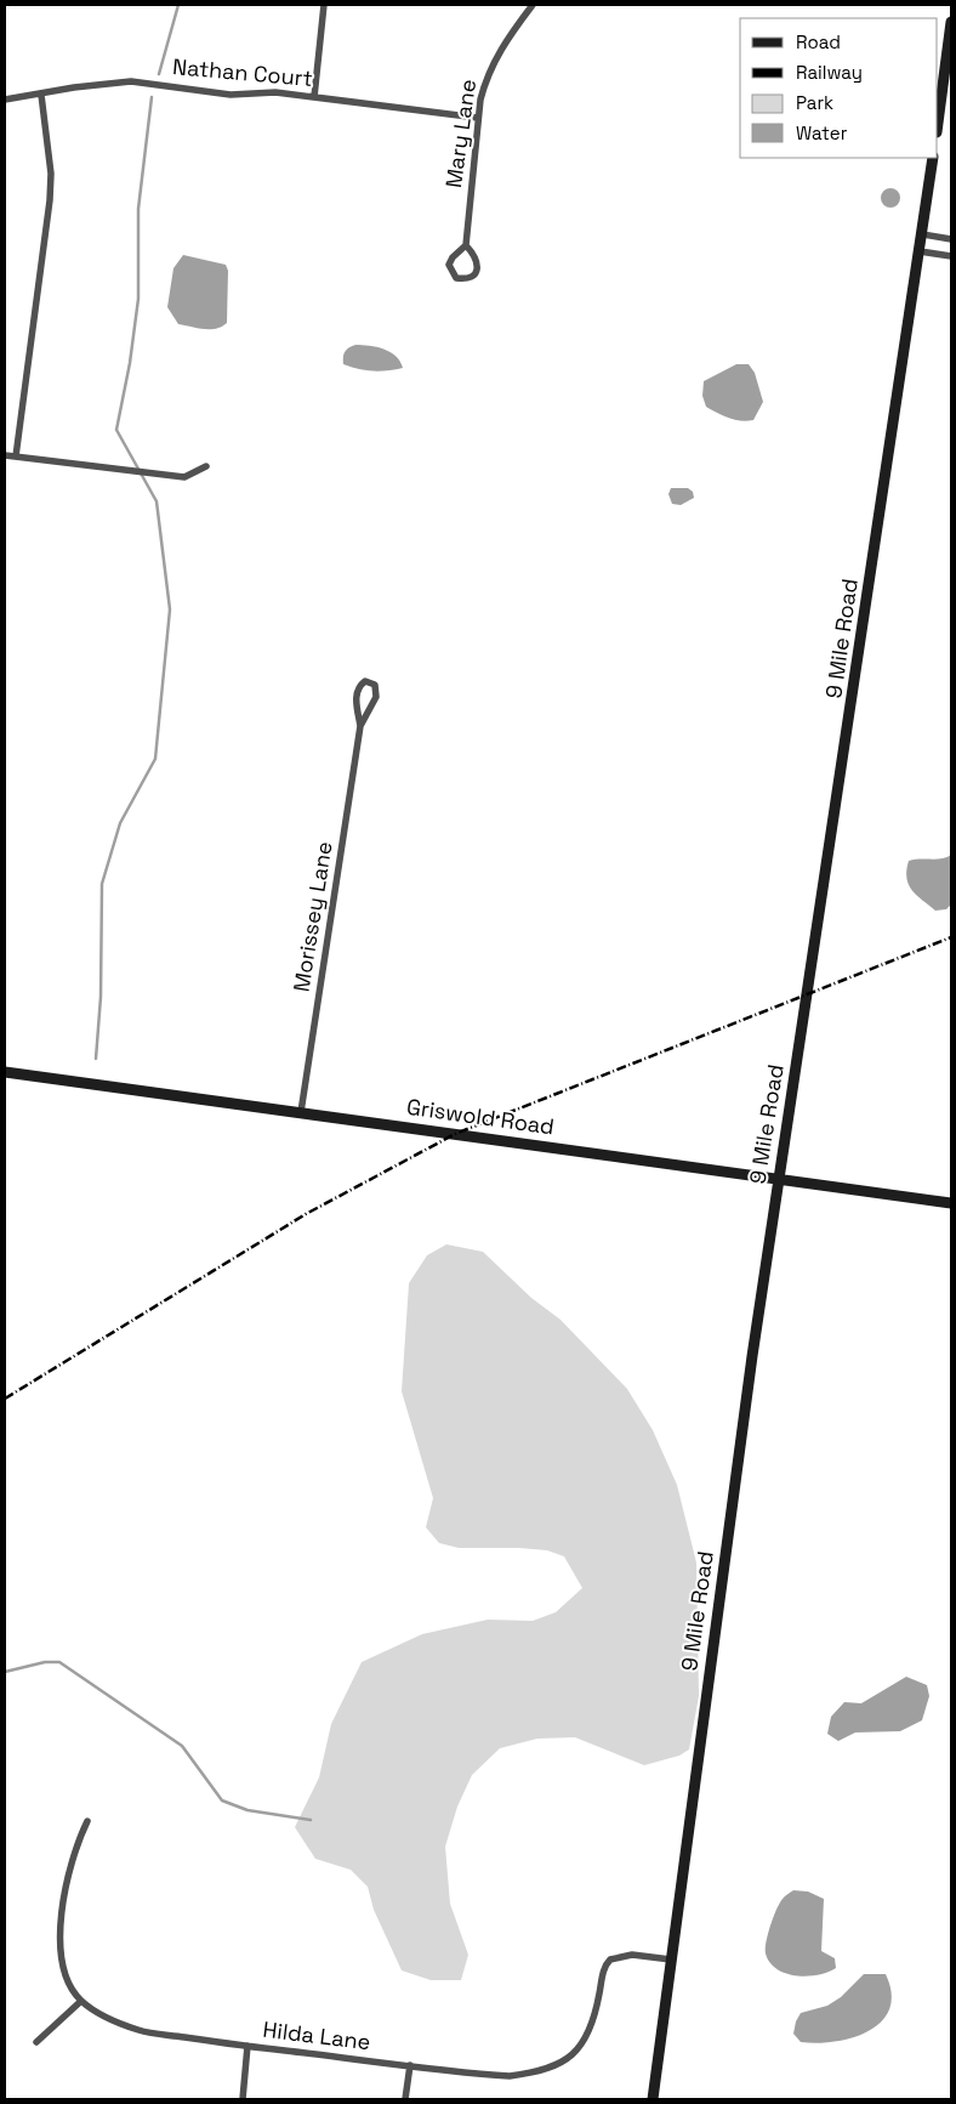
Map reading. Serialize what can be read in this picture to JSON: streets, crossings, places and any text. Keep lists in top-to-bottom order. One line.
{"streets":{"street":["Nathan Court","Mary Lane","9 Mile Road","Morissey Lane","Griswold Road","Hilda Lane"]},"crossings":[["Nathan Court","Mary Lane"],["9 Mile Road","Griswold Road"],["9 Mile Road","Hilda Lane"],["Morissey Lane","Griswold Road"]],"legend":["Road","Railway","Park","Water"]}
